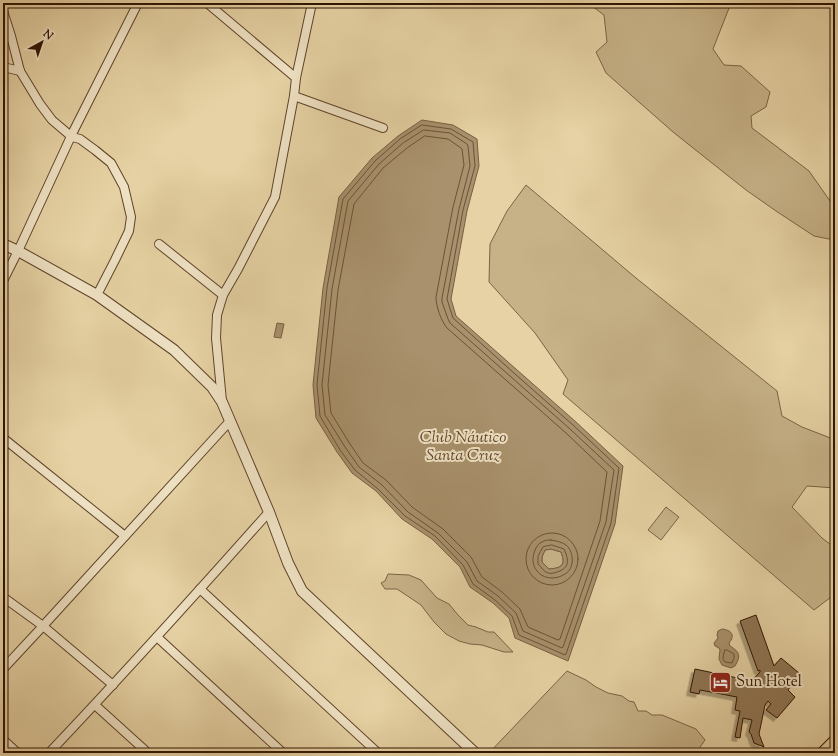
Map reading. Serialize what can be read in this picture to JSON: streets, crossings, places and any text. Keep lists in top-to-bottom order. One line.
{"water":["Club Náutico Santa Cruz"],"places":{"hotel":["Sun Hotel"]},"north":"top right"}
